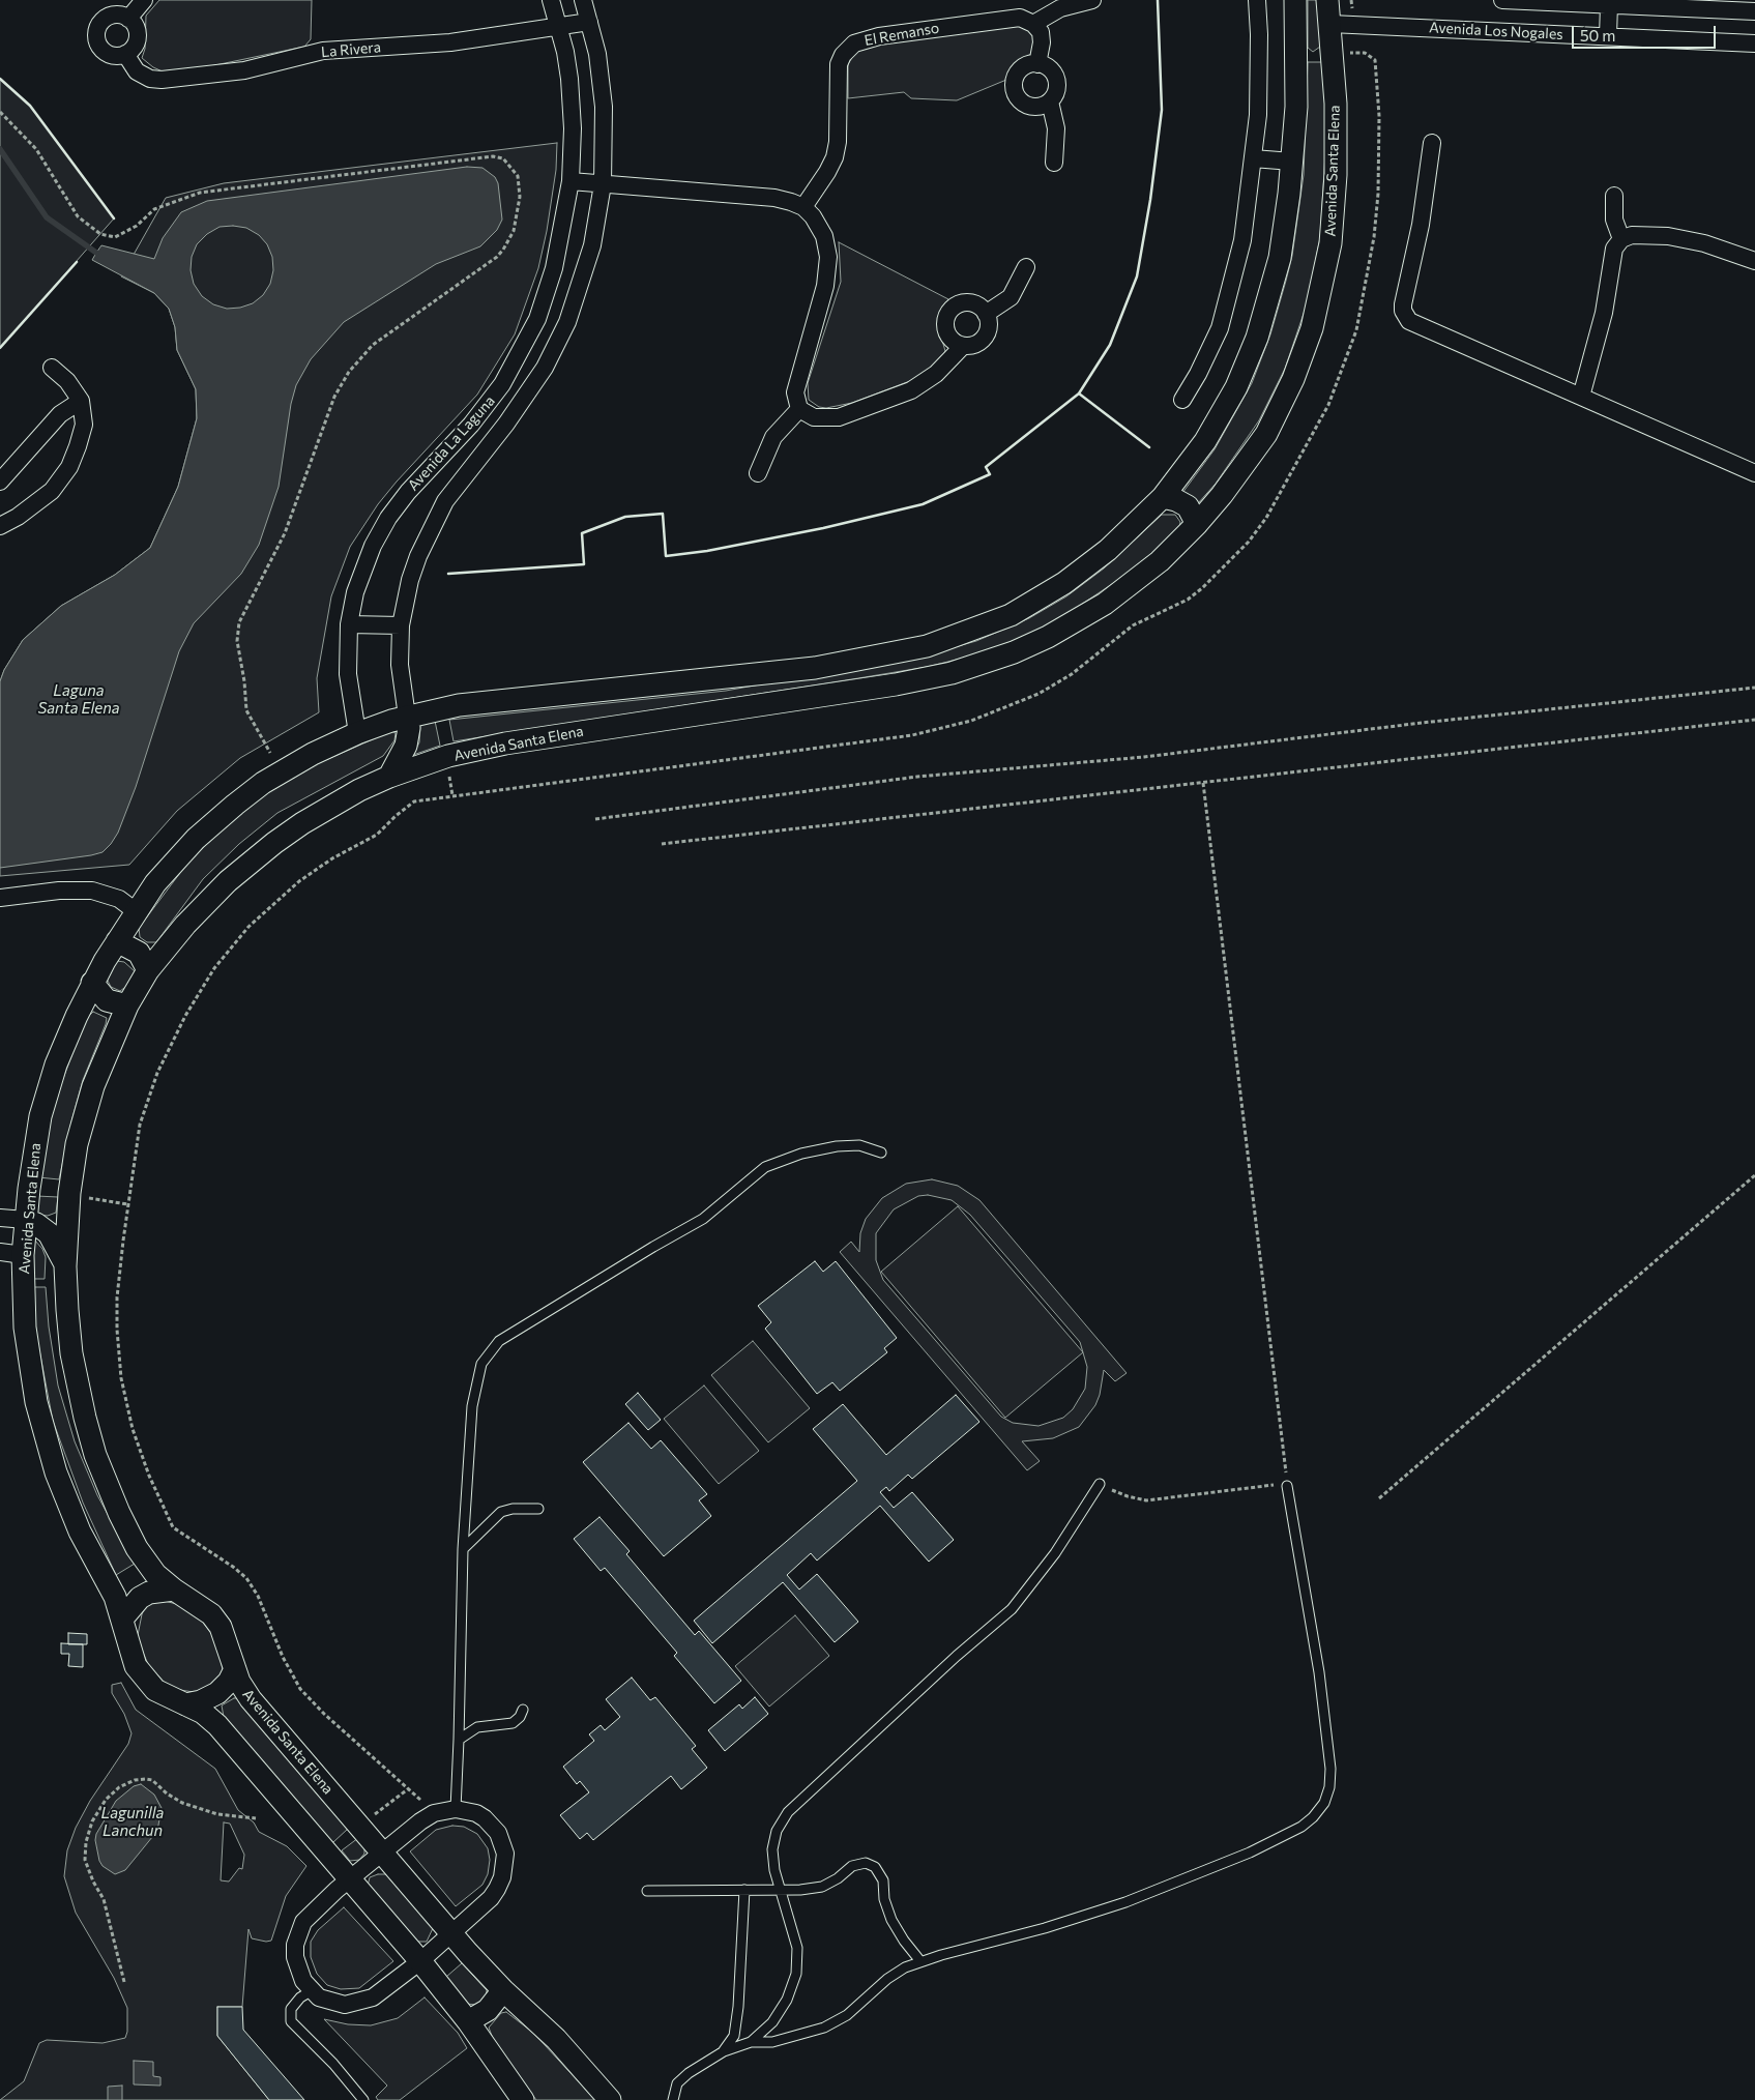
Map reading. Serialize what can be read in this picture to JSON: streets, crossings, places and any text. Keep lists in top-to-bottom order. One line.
{"streets":{"street":["Avenida Los Nogales","El Remanso","La Rivera","Avenida Santa Elena","Avenida La Laguna"]},"crossings":[["Avenida Los Nogales","Avenida Santa Elena"],["La Rivera","Avenida La Laguna"],["Avenida Santa Elena","Avenida La Laguna"]],"water":["Laguna Santa Elena","Lagunilla Lanchun"],"scale_bar":"50 m"}
